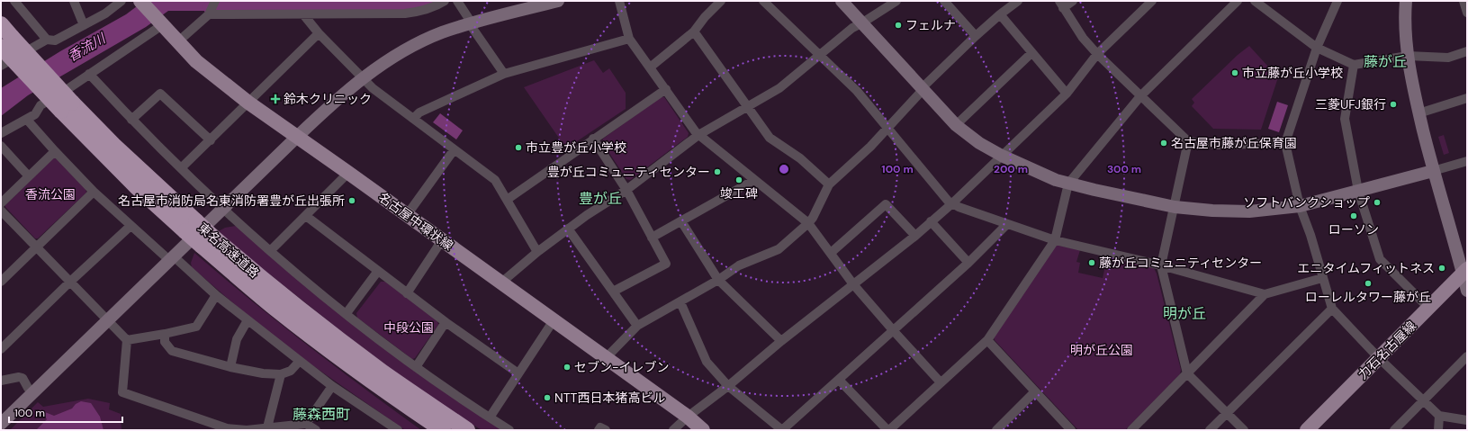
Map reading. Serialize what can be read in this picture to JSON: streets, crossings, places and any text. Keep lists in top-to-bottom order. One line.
{"streets":{"highway":["東名高速道路"],"main road":["名古屋中環状線","力石名古屋線"]},"districts":["藤が丘","豊が丘","明が丘","藤森西町"],"water":["香流川"],"parks":["香流公園","中段公園","明が丘公園"],"places":{"other":["フェルナ","市立藤が丘小学校","三菱UFJ銀行","名古屋市藤が丘保育園","市立豊が丘小学校","豊が丘コミュニティセンター","竣工碑","名古屋市消防局名東消防署豊が丘出張所","ソフトバンクショップ","ローソン","藤が丘コミュニティセンター","エニタイムフィットネス","ローレルタワー藤が丘","セブン-イレブン","NTT西日本猪高ビル"],"health":["鈴木クリニック"]},"scale_bar":"100 m","rings":["100 m","200 m","300 m"]}
